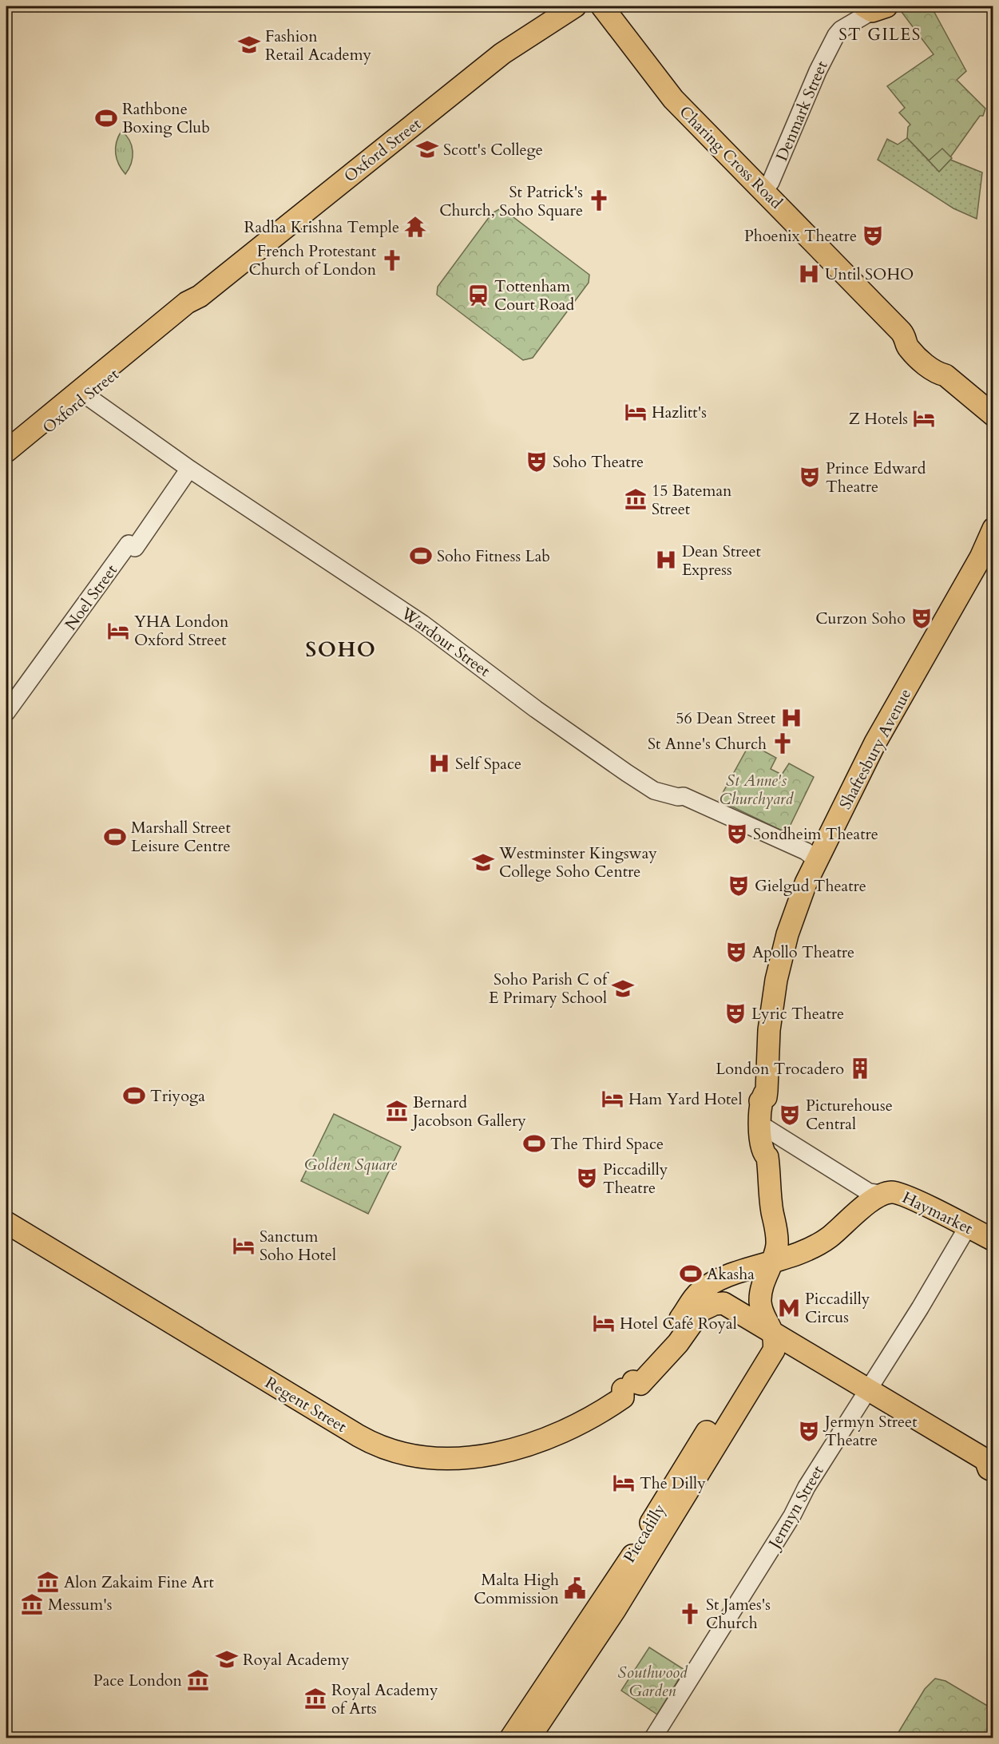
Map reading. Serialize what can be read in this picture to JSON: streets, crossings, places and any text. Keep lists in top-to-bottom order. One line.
{"streets":{"main road":["Oxford Street","Charing Cross Road","Shaftesbury Avenue","Haymarket","Regent Street","Piccadilly"],"street":["Denmark Street","Noel Street","Wardour Street","Jermyn Street"]},"crossings":[["Denmark Street","Charing Cross Road"],["Oxford Street","Wardour Street"],["Noel Street","Wardour Street"],["Wardour Street","Shaftesbury Avenue"],["Shaftesbury Avenue","Regent Street"],["Haymarket","Regent Street"],["Haymarket","Jermyn Street"],["Regent Street","Piccadilly"]],"districts":["ST GILES","SOHO"],"parks":["St Anne's Churchyard","Golden Square","Southwood Garden"],"places":{"school or university":["Fashion Retail Academy","Scott's College","Westminster Kingsway College Soho Centre","Soho Parish C of E Primary School","Royal Academy"],"sports":["Rathbone Boxing Club","Soho Fitness Lab","Marshall Street Leisure Centre","Triyoga","The Third Space","Akasha"],"church":["St Patrick's Church, Soho Square","French Protestant Church of London","St Anne's Church","St James's Church"],"temple":["Radha Krishna Temple"],"theatre":["Phoenix Theatre","Soho Theatre","Prince Edward Theatre","Curzon Soho","Sondheim Theatre","Gielgud Theatre","Apollo Theatre","Lyric Theatre","Picturehouse Central","Piccadilly Theatre","Jermyn Street Theatre"],"hospital":["Until SOHO","Dean Street Express","56 Dean Street","Self Space"],"station":["Tottenham Court Road"],"hotel":["Hazlitt's","Z Hotels","YHA London Oxford Street","Ham Yard Hotel","Sanctum Soho Hotel","Hotel Café Royal","The Dilly"],"museum":["15 Bateman Street","Bernard Jacobson Gallery","Alon Zakaim Fine Art","Messum's","Pace London","Royal Academy of Arts"],"building":["London Trocadero"],"metro station":["Piccadilly Circus"],"public building":["Malta High Commission"]}}
